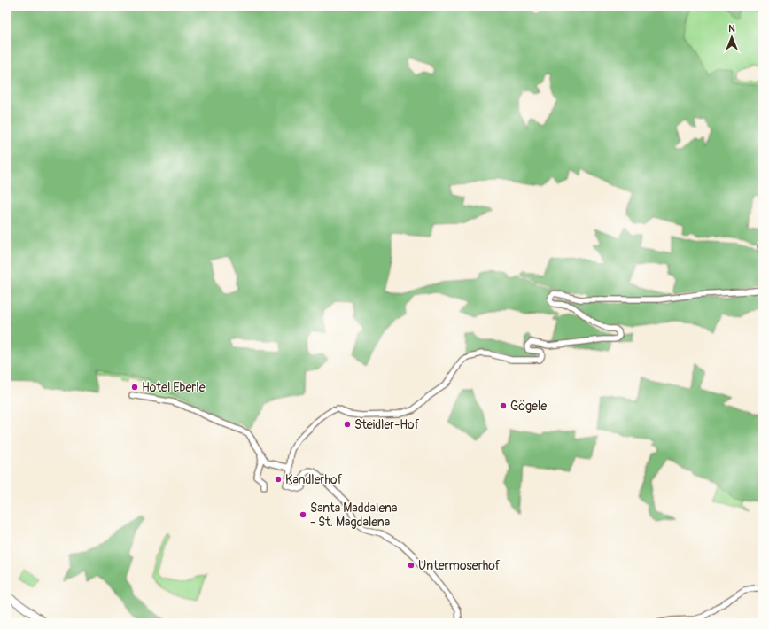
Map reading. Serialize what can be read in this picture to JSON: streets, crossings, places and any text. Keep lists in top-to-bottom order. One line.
{"places":["Hotel Eberle","Gögele","Steidler-Hof","Kandlerhof","Santa Maddalena - St. Magdalena","Untermoserhof"],"north":"top"}
